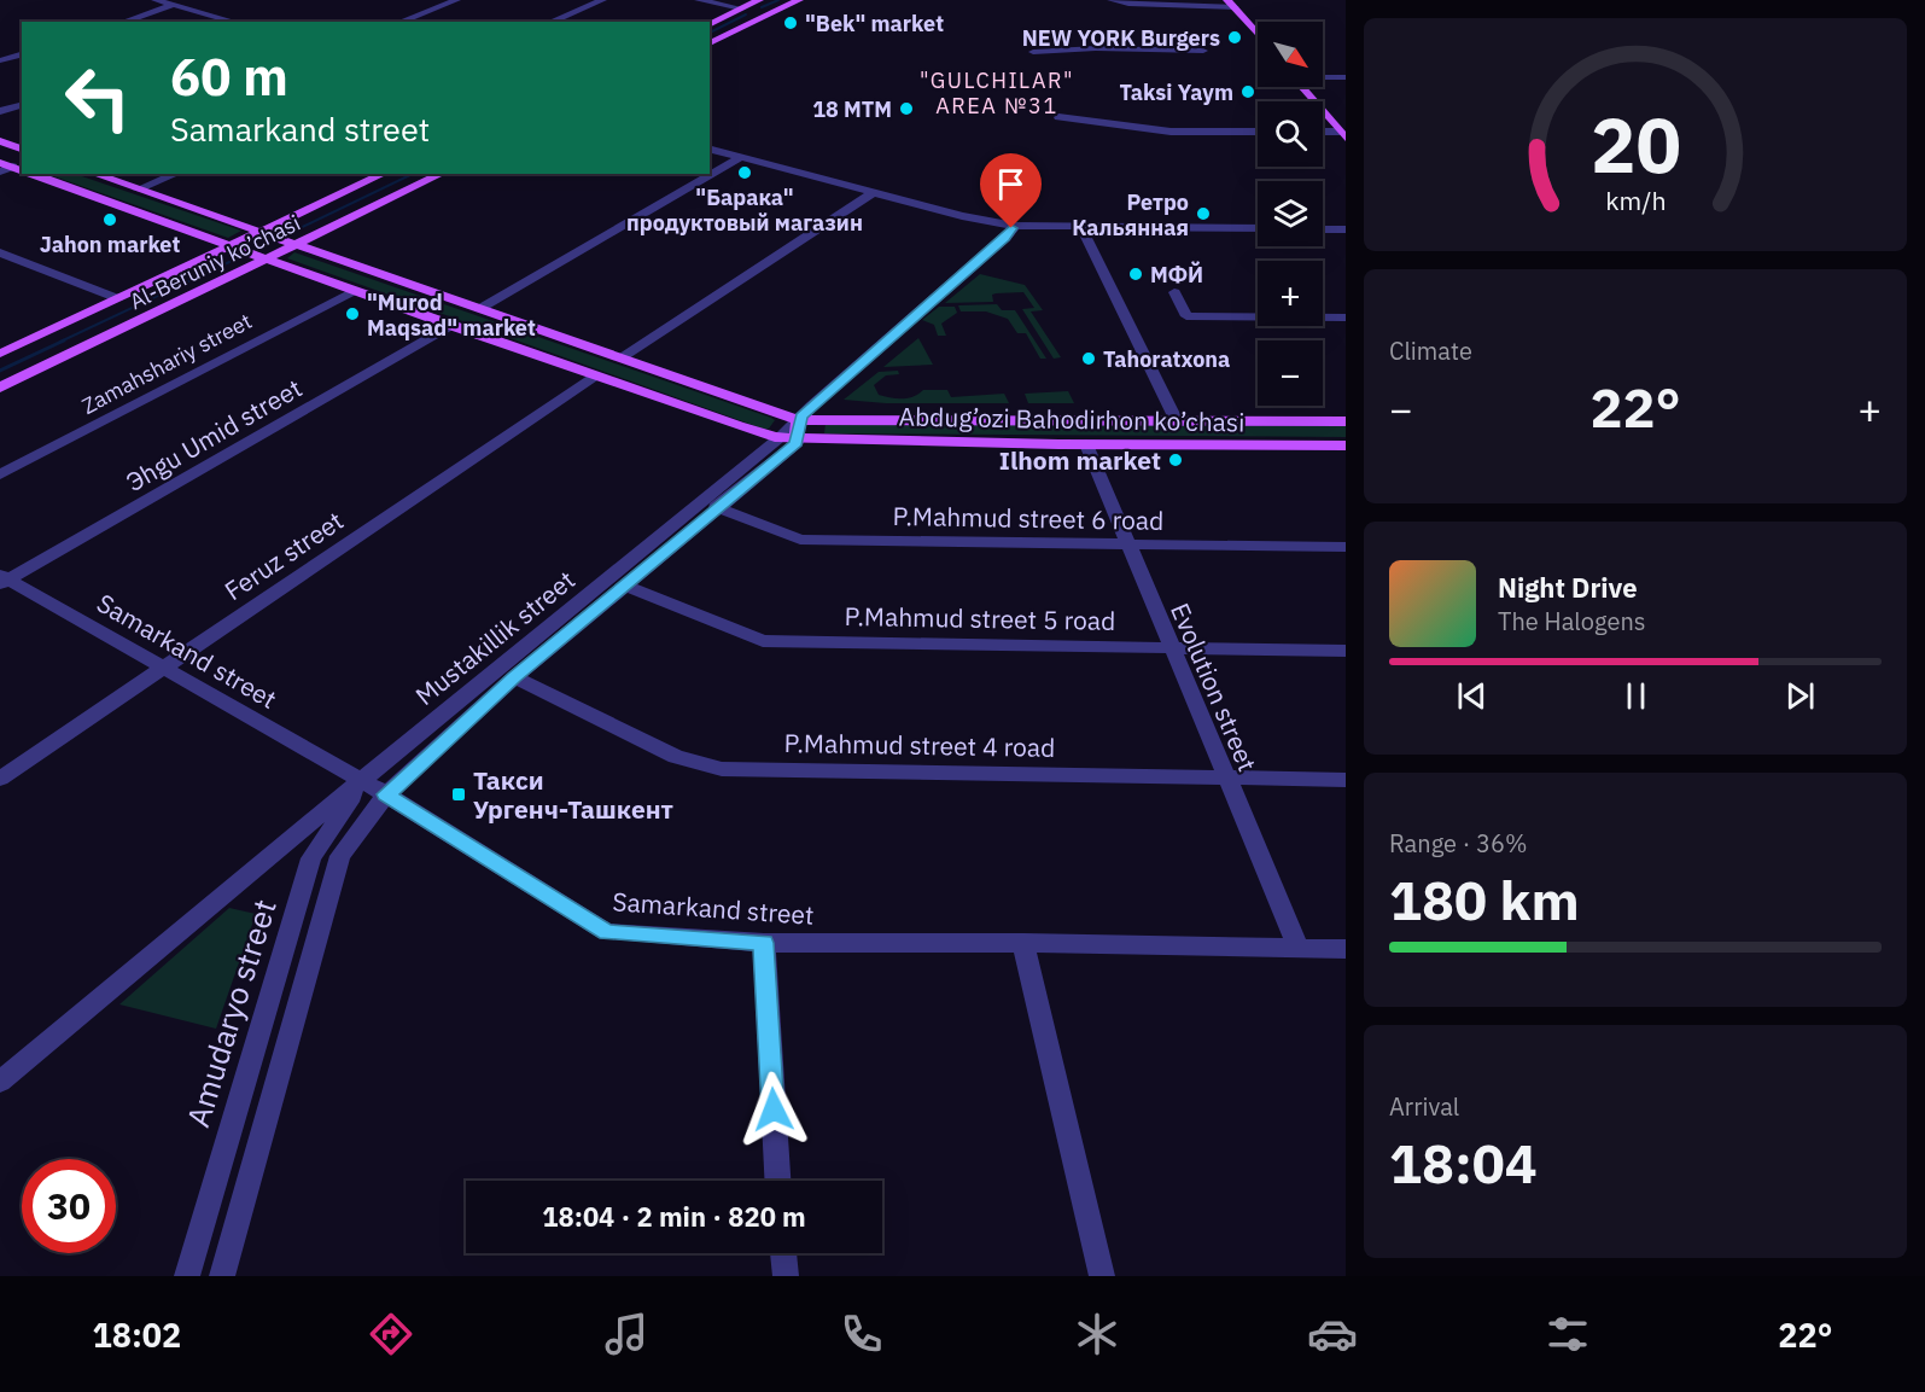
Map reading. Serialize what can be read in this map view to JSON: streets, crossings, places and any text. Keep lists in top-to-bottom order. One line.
{"streets":{"main road":["Al-Beruniy ko’chasi","Abdug’ozi Bahodirhon ko’chasi"],"street":["Zamahshariy street","Эhgu Umid street","P.Mahmud street 6 road","Feruz street","P.Mahmud street 5 road","Mustakillik street","Samarkand street","Evolution street","P.Mahmud street 4 road","Amudaryo street"]},"crossings":[["Al-Beruniy ko’chasi","Abdug’ozi Bahodirhon ko’chasi"],["Zamahshariy street","Abdug’ozi Bahodirhon ko’chasi"],["Abdug’ozi Bahodirhon ko’chasi","Эhgu Umid street"],["Abdug’ozi Bahodirhon ko’chasi","Feruz street"],["Abdug’ozi Bahodirhon ko’chasi","Mustakillik street"],["Abdug’ozi Bahodirhon ko’chasi","Evolution street"],["Эhgu Umid street","Samarkand street"],["P.Mahmud street 6 road","Mustakillik street"],["P.Mahmud street 6 road","Evolution street"],["Feruz street","Samarkand street"],["P.Mahmud street 5 road","Mustakillik street"],["P.Mahmud street 5 road","Evolution street"],["Mustakillik street","Samarkand street"],["Mustakillik street","P.Mahmud street 4 road"],["Mustakillik street","Amudaryo street"],["Samarkand street","Evolution street"],["Samarkand street","Amudaryo street"],["Evolution street","P.Mahmud street 4 road"]],"districts":["\"GULCHILAR\" AREA №31"],"places":{"other":["\"Bek\" market","NEW YORK Burgers","Taksi Yaym","18 MTM","\"Барака\" продуктовый магазин","Ретро Кальянная","Jahon market","МФЙ","\"Murod Maqsad\" market","Tahoratxona","Ilhom market"],"transit":["Такси Ургенч-Ташкент"]},"north":"bottom right","page":{"map_buttons":["+","−"],"turn":["60 m","Samarkand street"],"tile":["Climate",["Range · 36%","180 km"],["Arrival","18:04"]],"heat":["−","22°","+"],"song":["Night Drive","The Halogens"],"limit":"30","trip":"18:04 · 2 min · 820 m","tabs":["18:02","22°"],"gauge":["20","km/h"]}}
